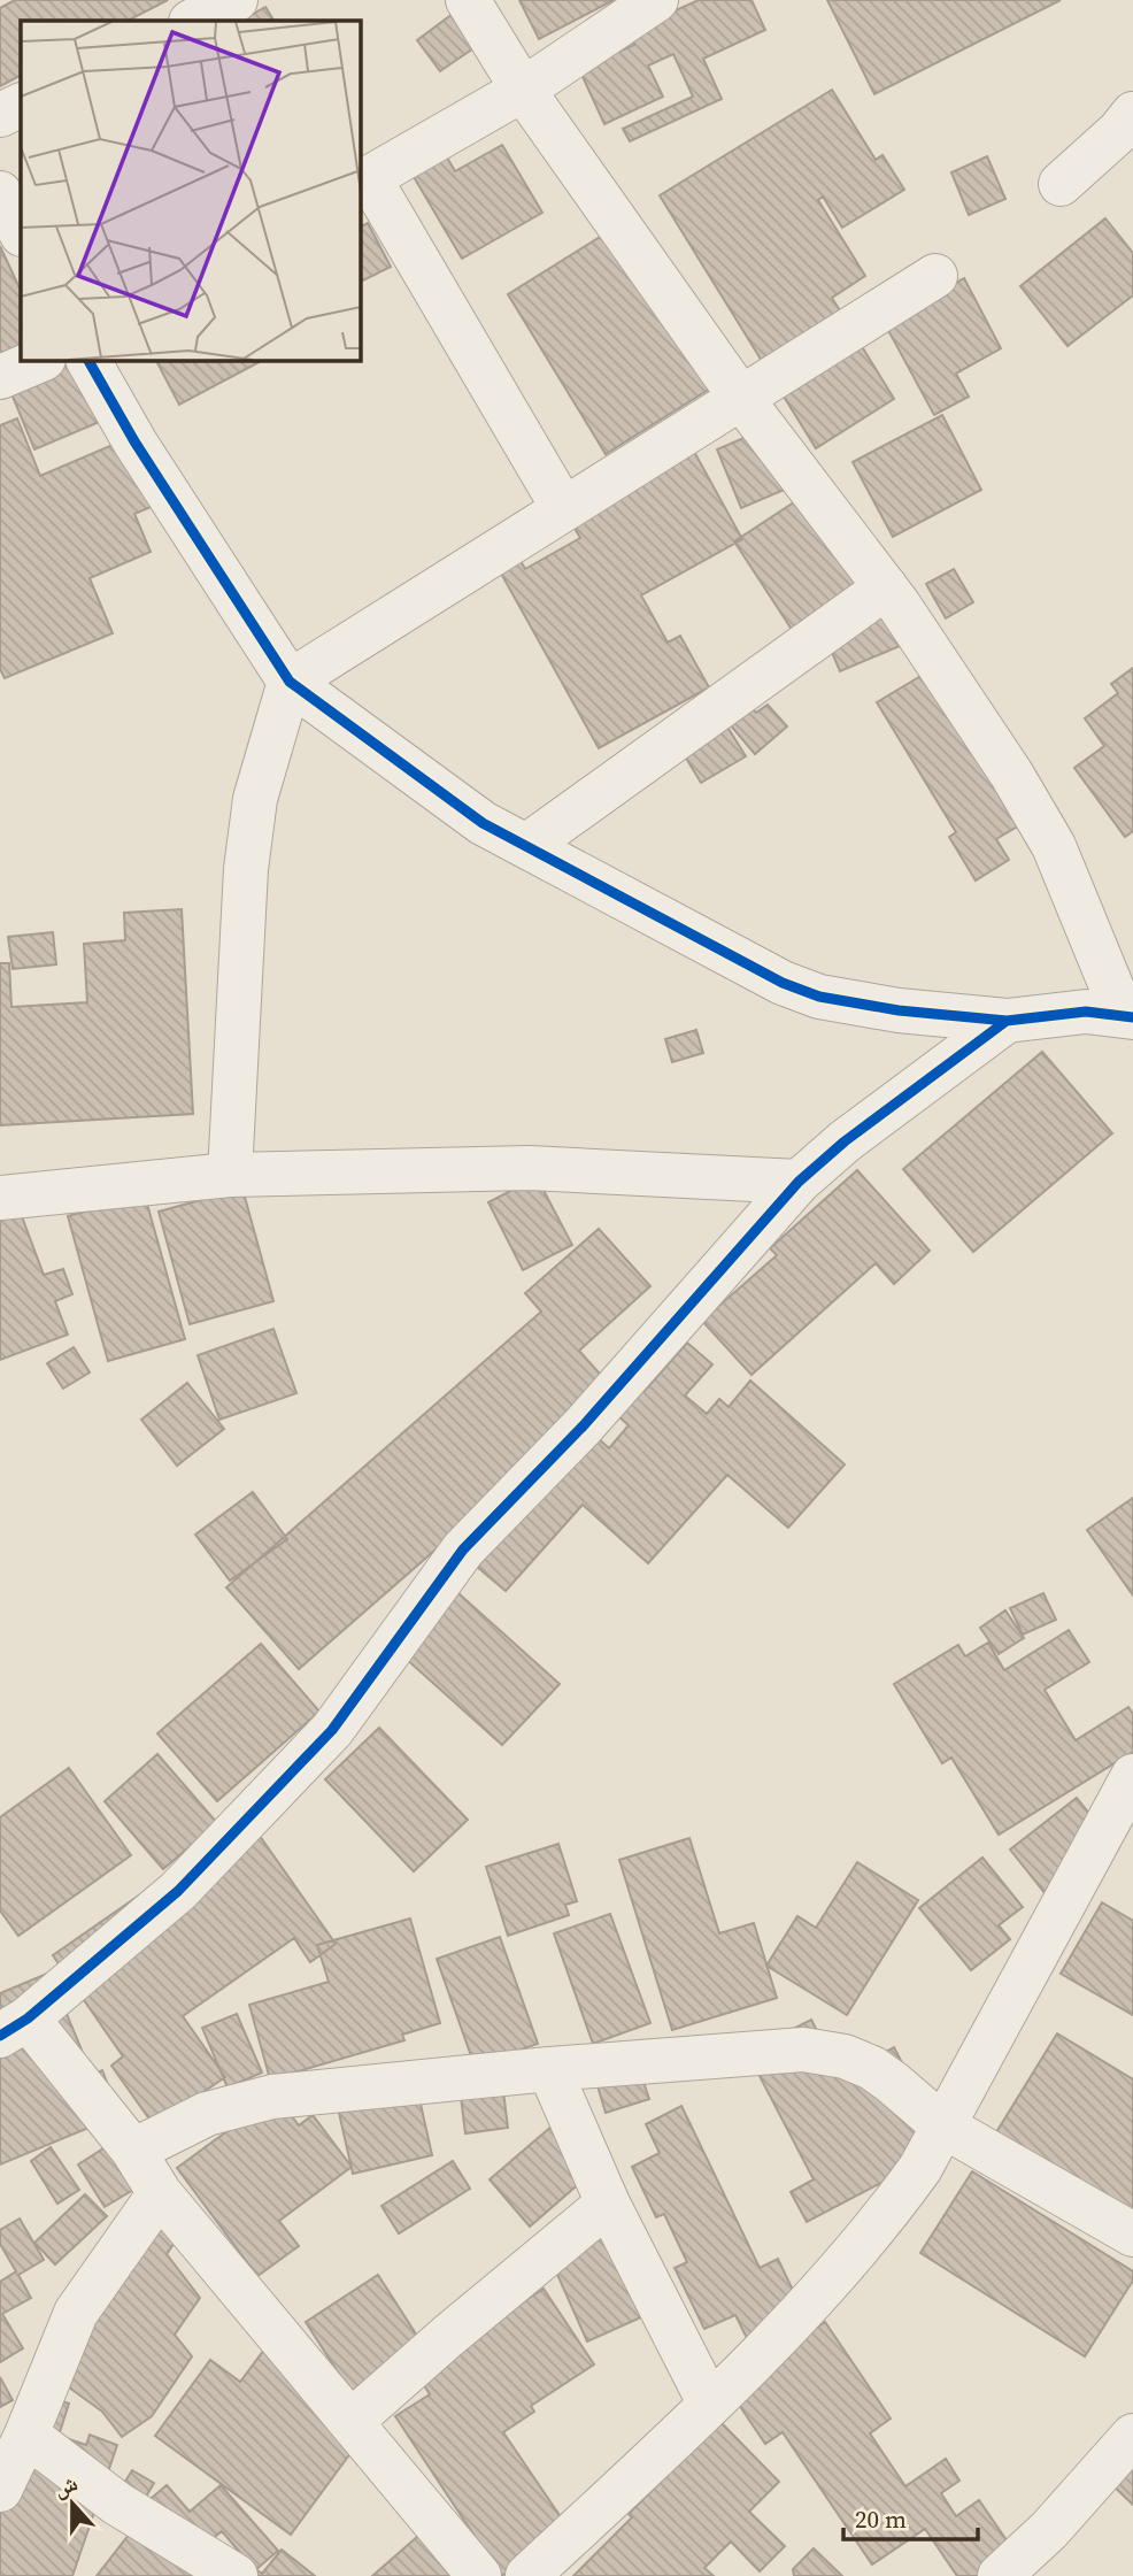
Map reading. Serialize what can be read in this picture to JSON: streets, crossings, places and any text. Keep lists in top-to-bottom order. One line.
{"scale_bar":"20 m","north":"top"}
